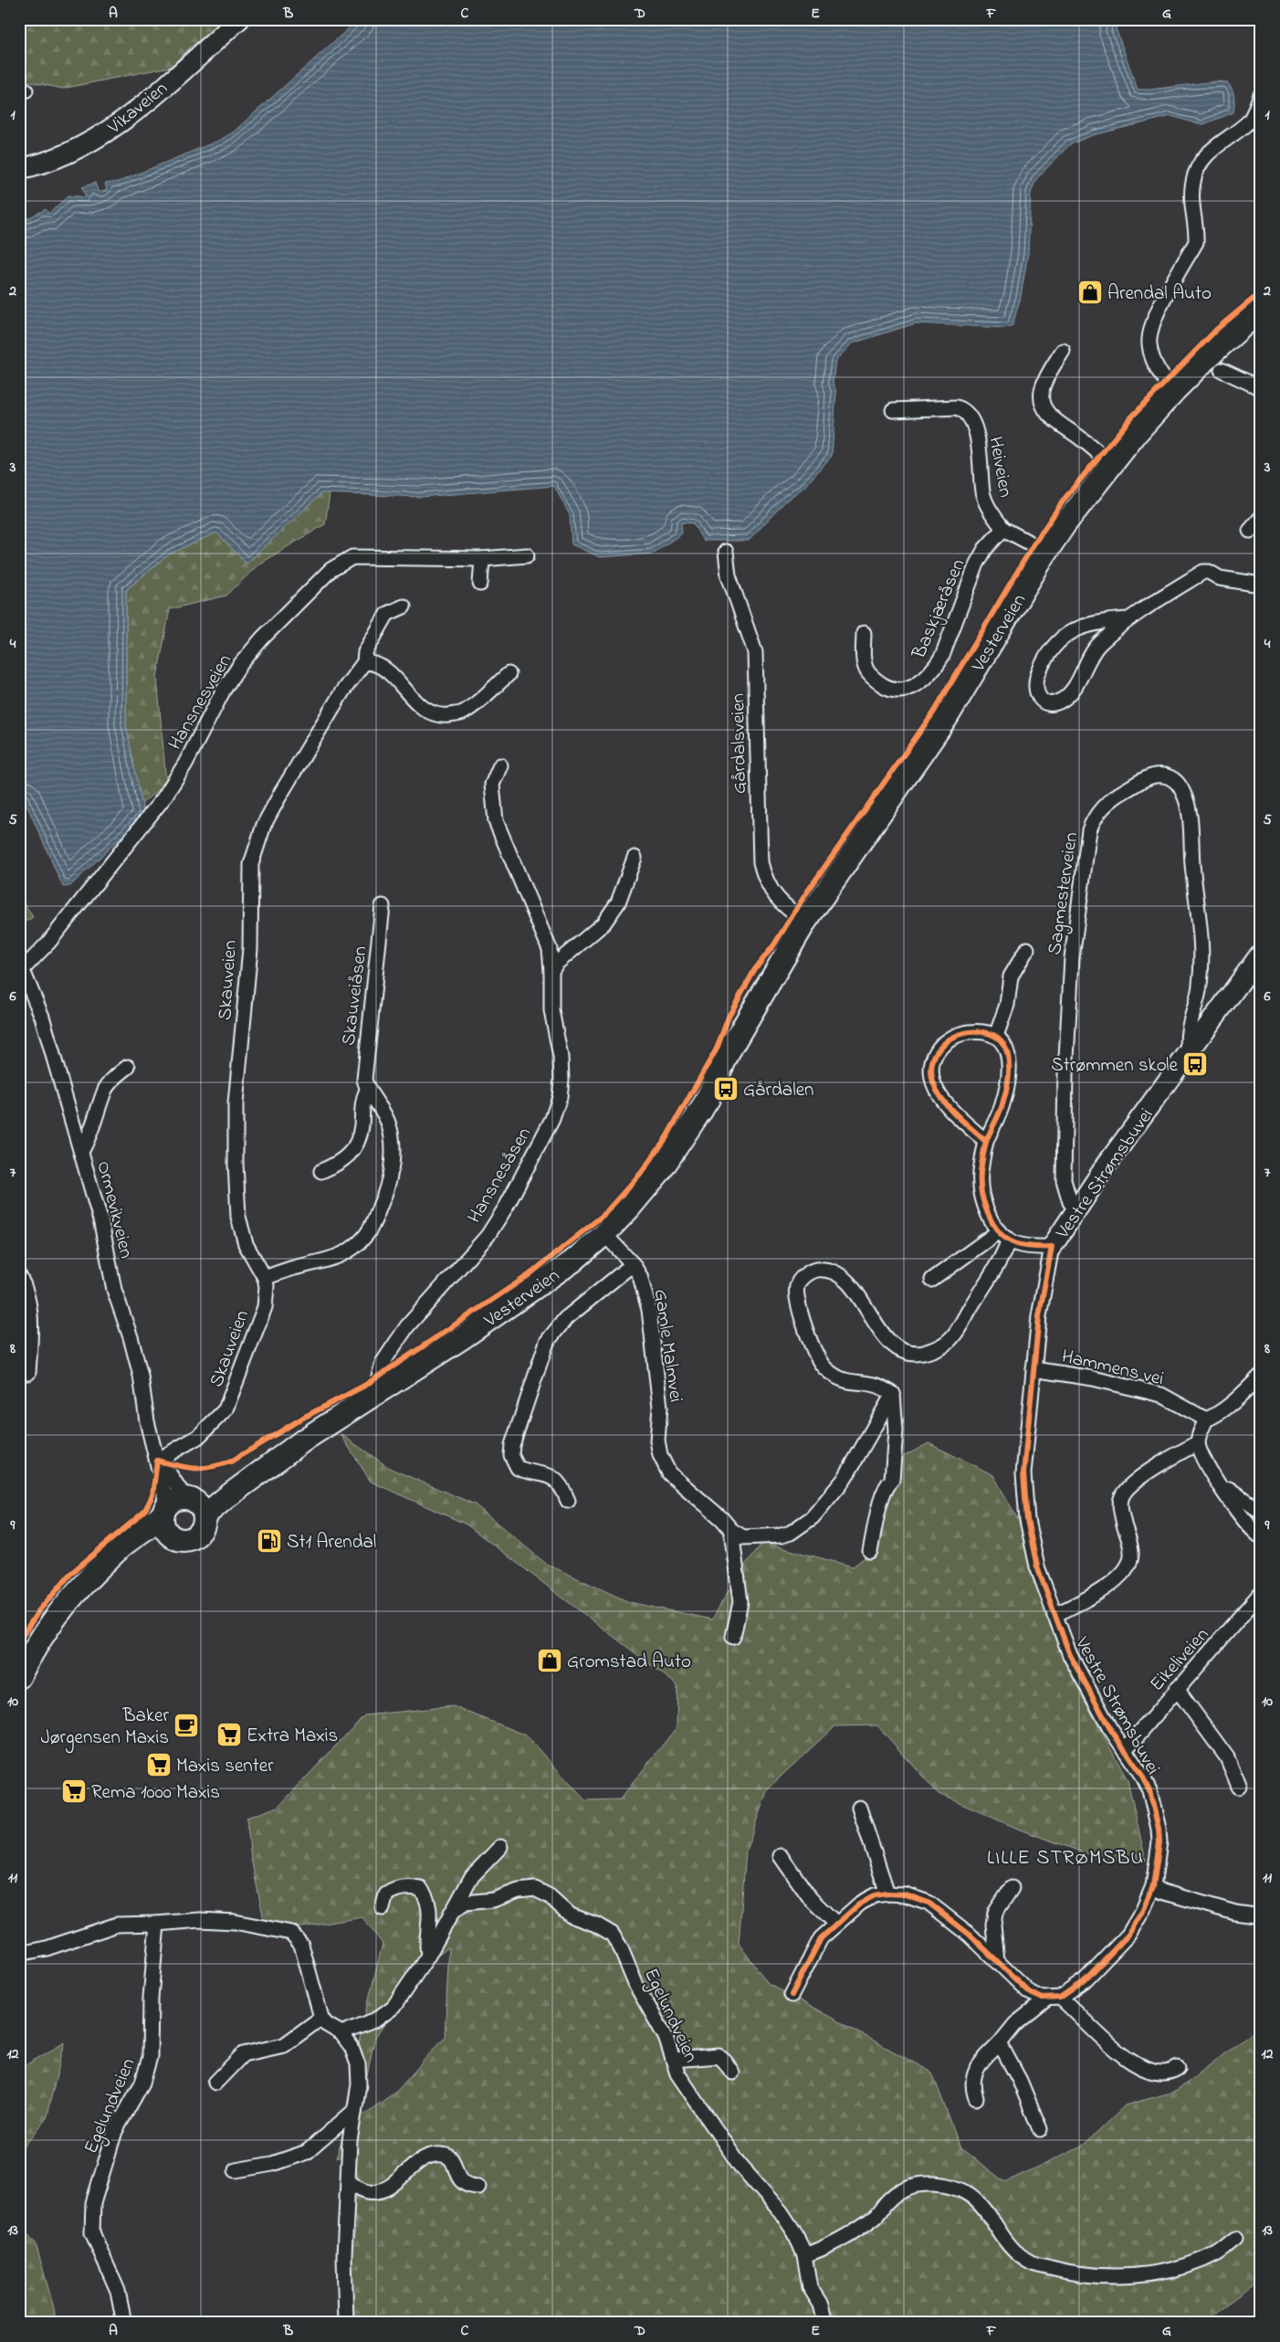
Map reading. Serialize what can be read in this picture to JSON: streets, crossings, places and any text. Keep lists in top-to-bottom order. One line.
{"streets":{"main road":["Vikaveien","Vesterveien","Vestre Strømsbuvei"],"street":["Heiveien","Baskjæråsen","Hansnesveien","Gårdalsveien","Sagmesterveien","Skauveien","Skauveiåsen","Hansnesåsen","Ormevikveien","Gamle Malmvei","Hammens vei","Eikeliveien","Egelundveien"]},"crossings":[["Heiveien","Baskjæråsen"],["Vesterveien","Gårdalsveien"],["Vesterveien","Hansnesåsen"],["Vesterveien","Ormevikveien"],["Vesterveien","Gamle Malmvei"],["Hansnesveien","Ormevikveien"],["Sagmesterveien","Vestre Strømsbuvei"],["Skauveien","Skauveiåsen"],["Skauveien","Ormevikveien"],["Vestre Strømsbuvei","Hammens vei"],["Vestre Strømsbuvei","Eikeliveien"]],"districts":["LILLE STRØMSBU"],"places":{"shop":["Arendal Auto","Gromstad Auto"],"bus stop":["Strømmen skole","Gårdalen"],"fuel station":["St1 Arendal"],"cafe":["Baker Jørgensen Maxis"],"supermarket":["Extra Maxis","Maxis senter","Rema 1000 Maxis"]},"grid":{"columns":["A","B","C","D","E","F","G"],"rows":["1","2","3","4","5","6","7","8","9","10","11","12","13"]}}
